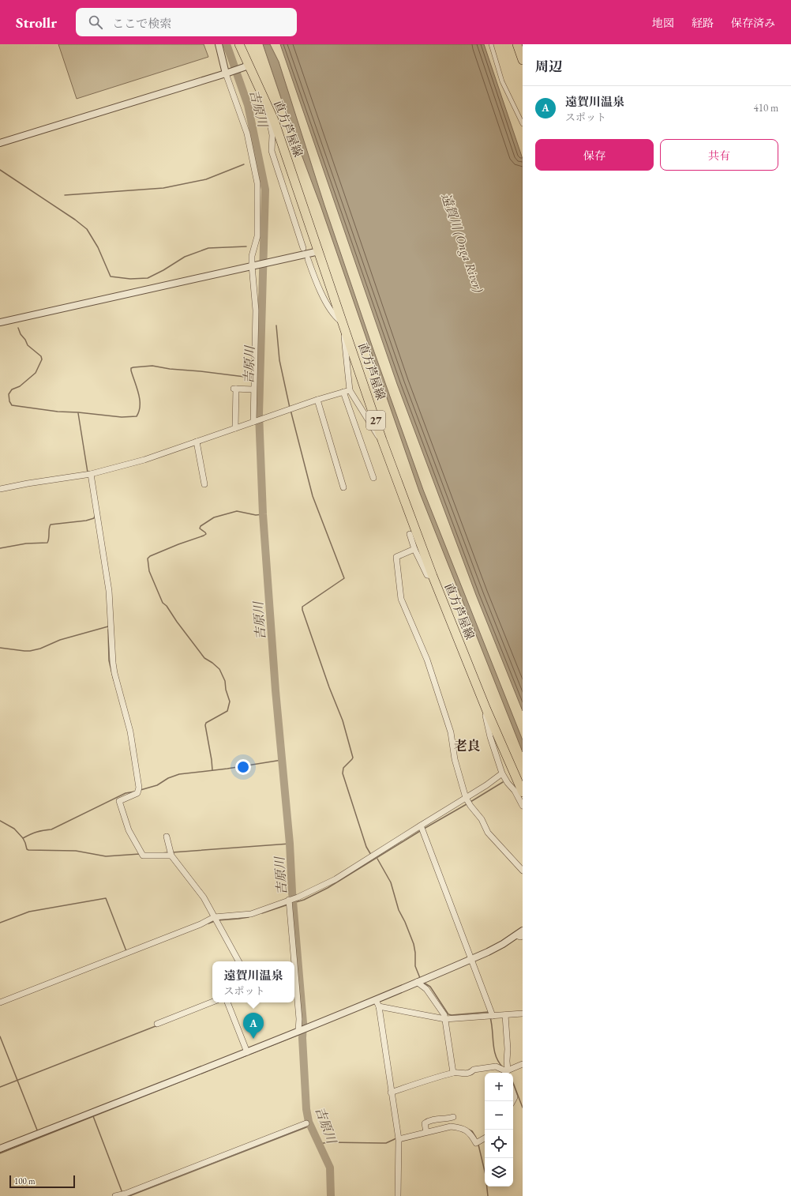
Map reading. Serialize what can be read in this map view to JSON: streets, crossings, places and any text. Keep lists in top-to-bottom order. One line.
{"streets":{"main road":["直方芦屋線","27"]},"districts":["老良"],"water":["吉原川","遠賀川 (Onga River)"],"scale_bar":"100 m","page":{"header":"Strollr","search":"ここで検索","nav":["地図","経路","保存済み"],"heading":"周辺","list":[{"mark":"A","name":"遠賀川温泉","note":"スポット","value":"410 m"}],"buttons":["保存","共有"],"popup":["遠賀川温泉","スポット"],"pins":"A","map_buttons":["+","−"],"scale":"100 m"}}
